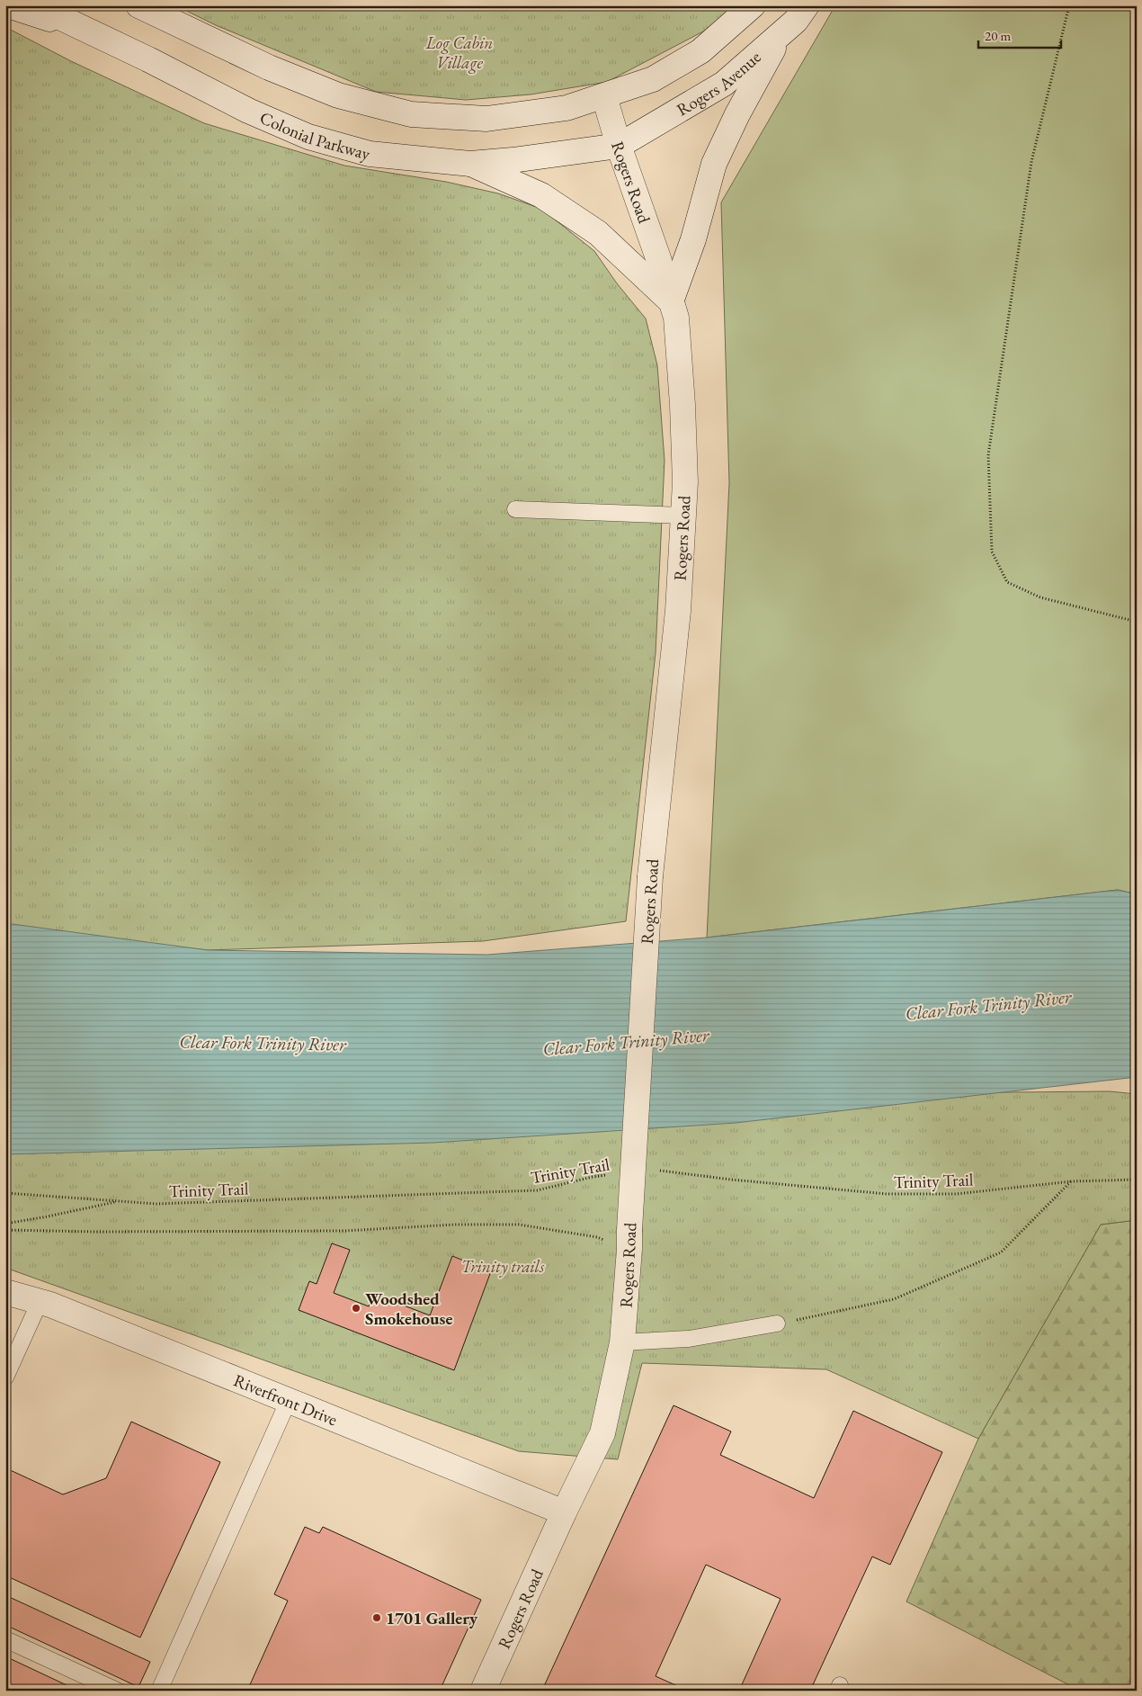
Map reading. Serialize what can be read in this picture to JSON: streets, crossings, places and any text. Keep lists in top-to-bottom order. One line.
{"streets":{"street":["Rogers Avenue","Colonial Parkway","Rogers Road","Riverfront Drive"],"path":["Trinity Trail"]},"crossings":[["Rogers Avenue","Colonial Parkway"],["Rogers Avenue","Rogers Road"],["Colonial Parkway","Rogers Road"],["Rogers Road","Riverfront Drive"]],"water":["Clear Fork Trinity River"],"parks":["Log Cabin Village","Trinity trails"],"places":["Woodshed Smokehouse","1701 Gallery"],"scale_bar":"20 m"}
